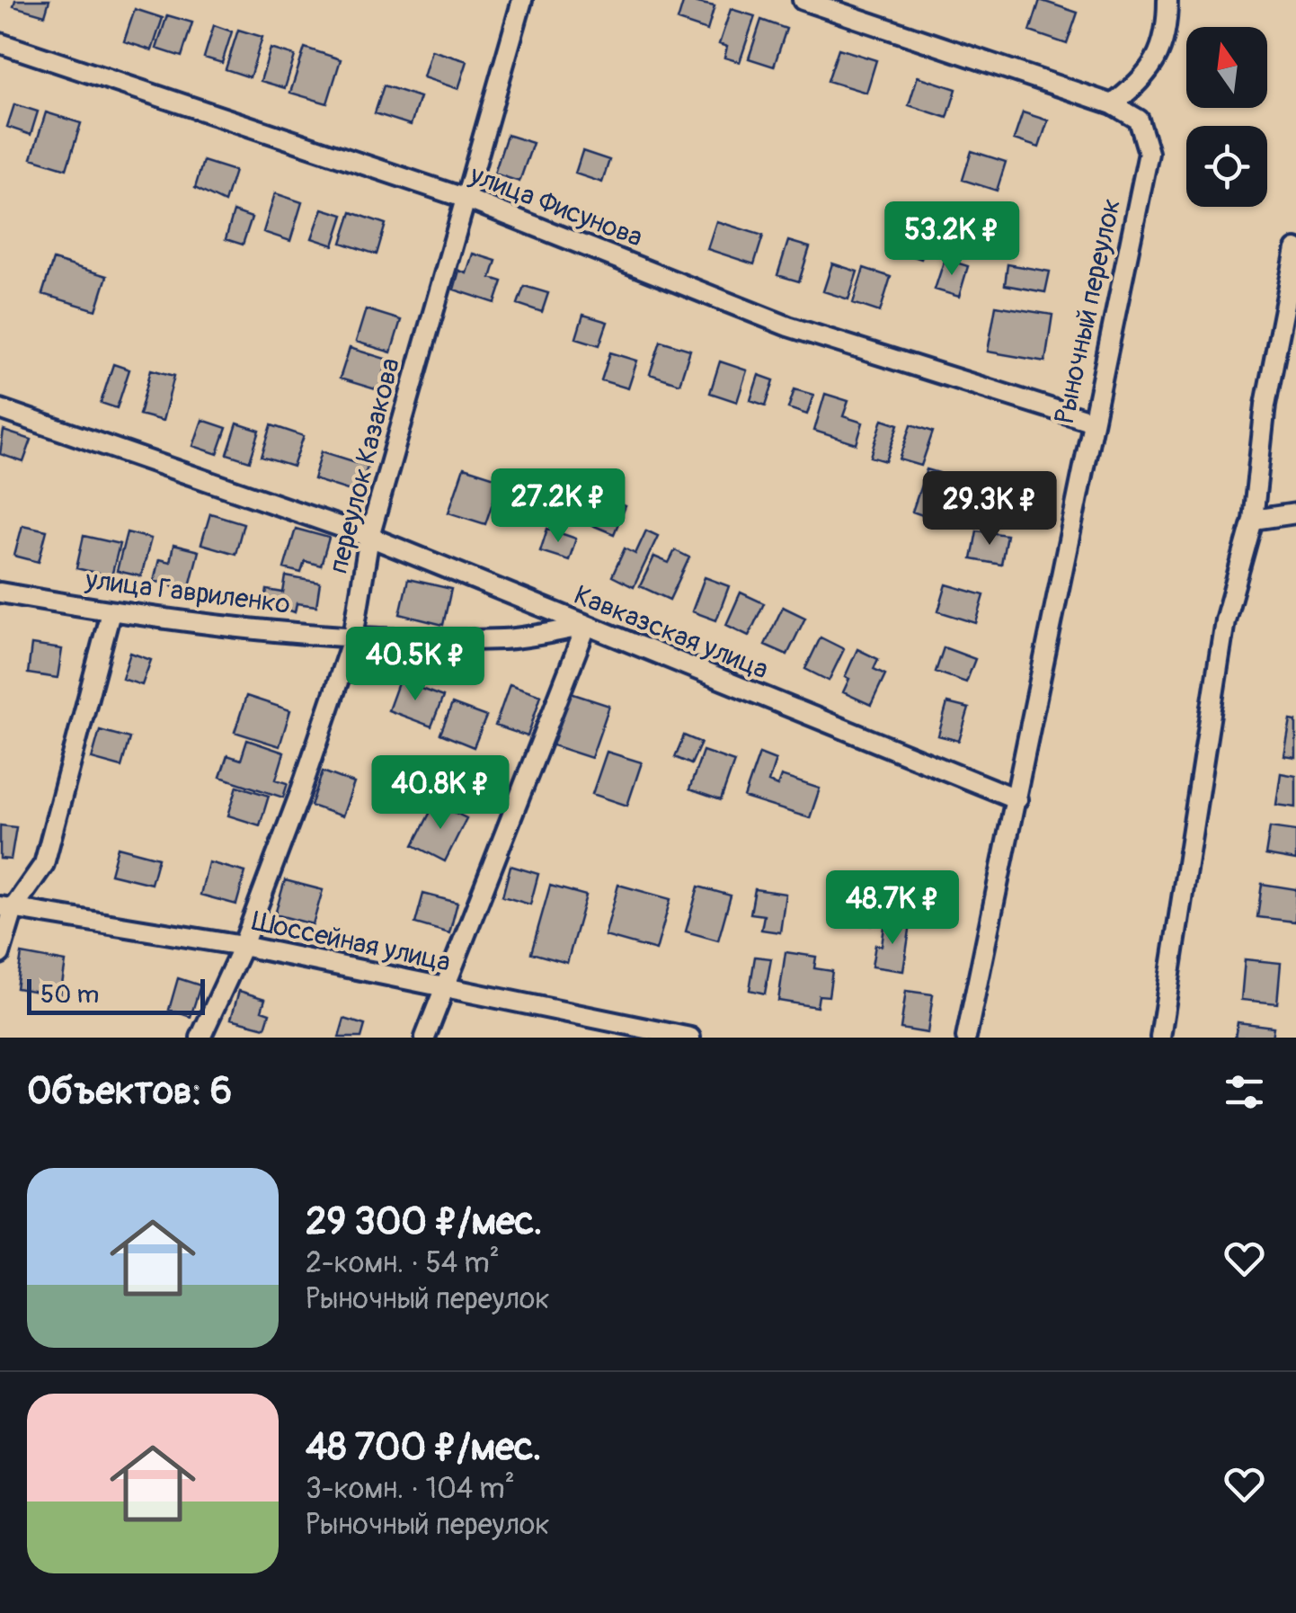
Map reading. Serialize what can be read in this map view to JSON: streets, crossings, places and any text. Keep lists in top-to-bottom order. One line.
{"streets":{"street":["улица Фисунова","Рыночный переулок","переулок Казакова","улица Гавриленко","Кавказская улица","Шоссейная улица"]},"crossings":[["улица Фисунова","Рыночный переулок"],["улица Фисунова","переулок Казакова"],["Рыночный переулок","Кавказская улица"],["переулок Казакова","улица Гавриленко"],["переулок Казакова","Кавказская улица"],["переулок Казакова","Шоссейная улица"],["улица Гавриленко","Кавказская улица"]],"scale_bar":"50 m","north":"top","page":{"price":["53.2K ₽","27.2K ₽","29.3K ₽","40.5K ₽","40.8K ₽","48.7K ₽"],"scale":"50 m","heading":"Объектов: 6","list":[{"name":"29 300 ₽/мес.","note":"2-комн. · 54 m² · Рыночный переулок"},{"name":"48 700 ₽/мес.","note":"3-комн. · 104 m² · Рыночный переулок"}]}}
